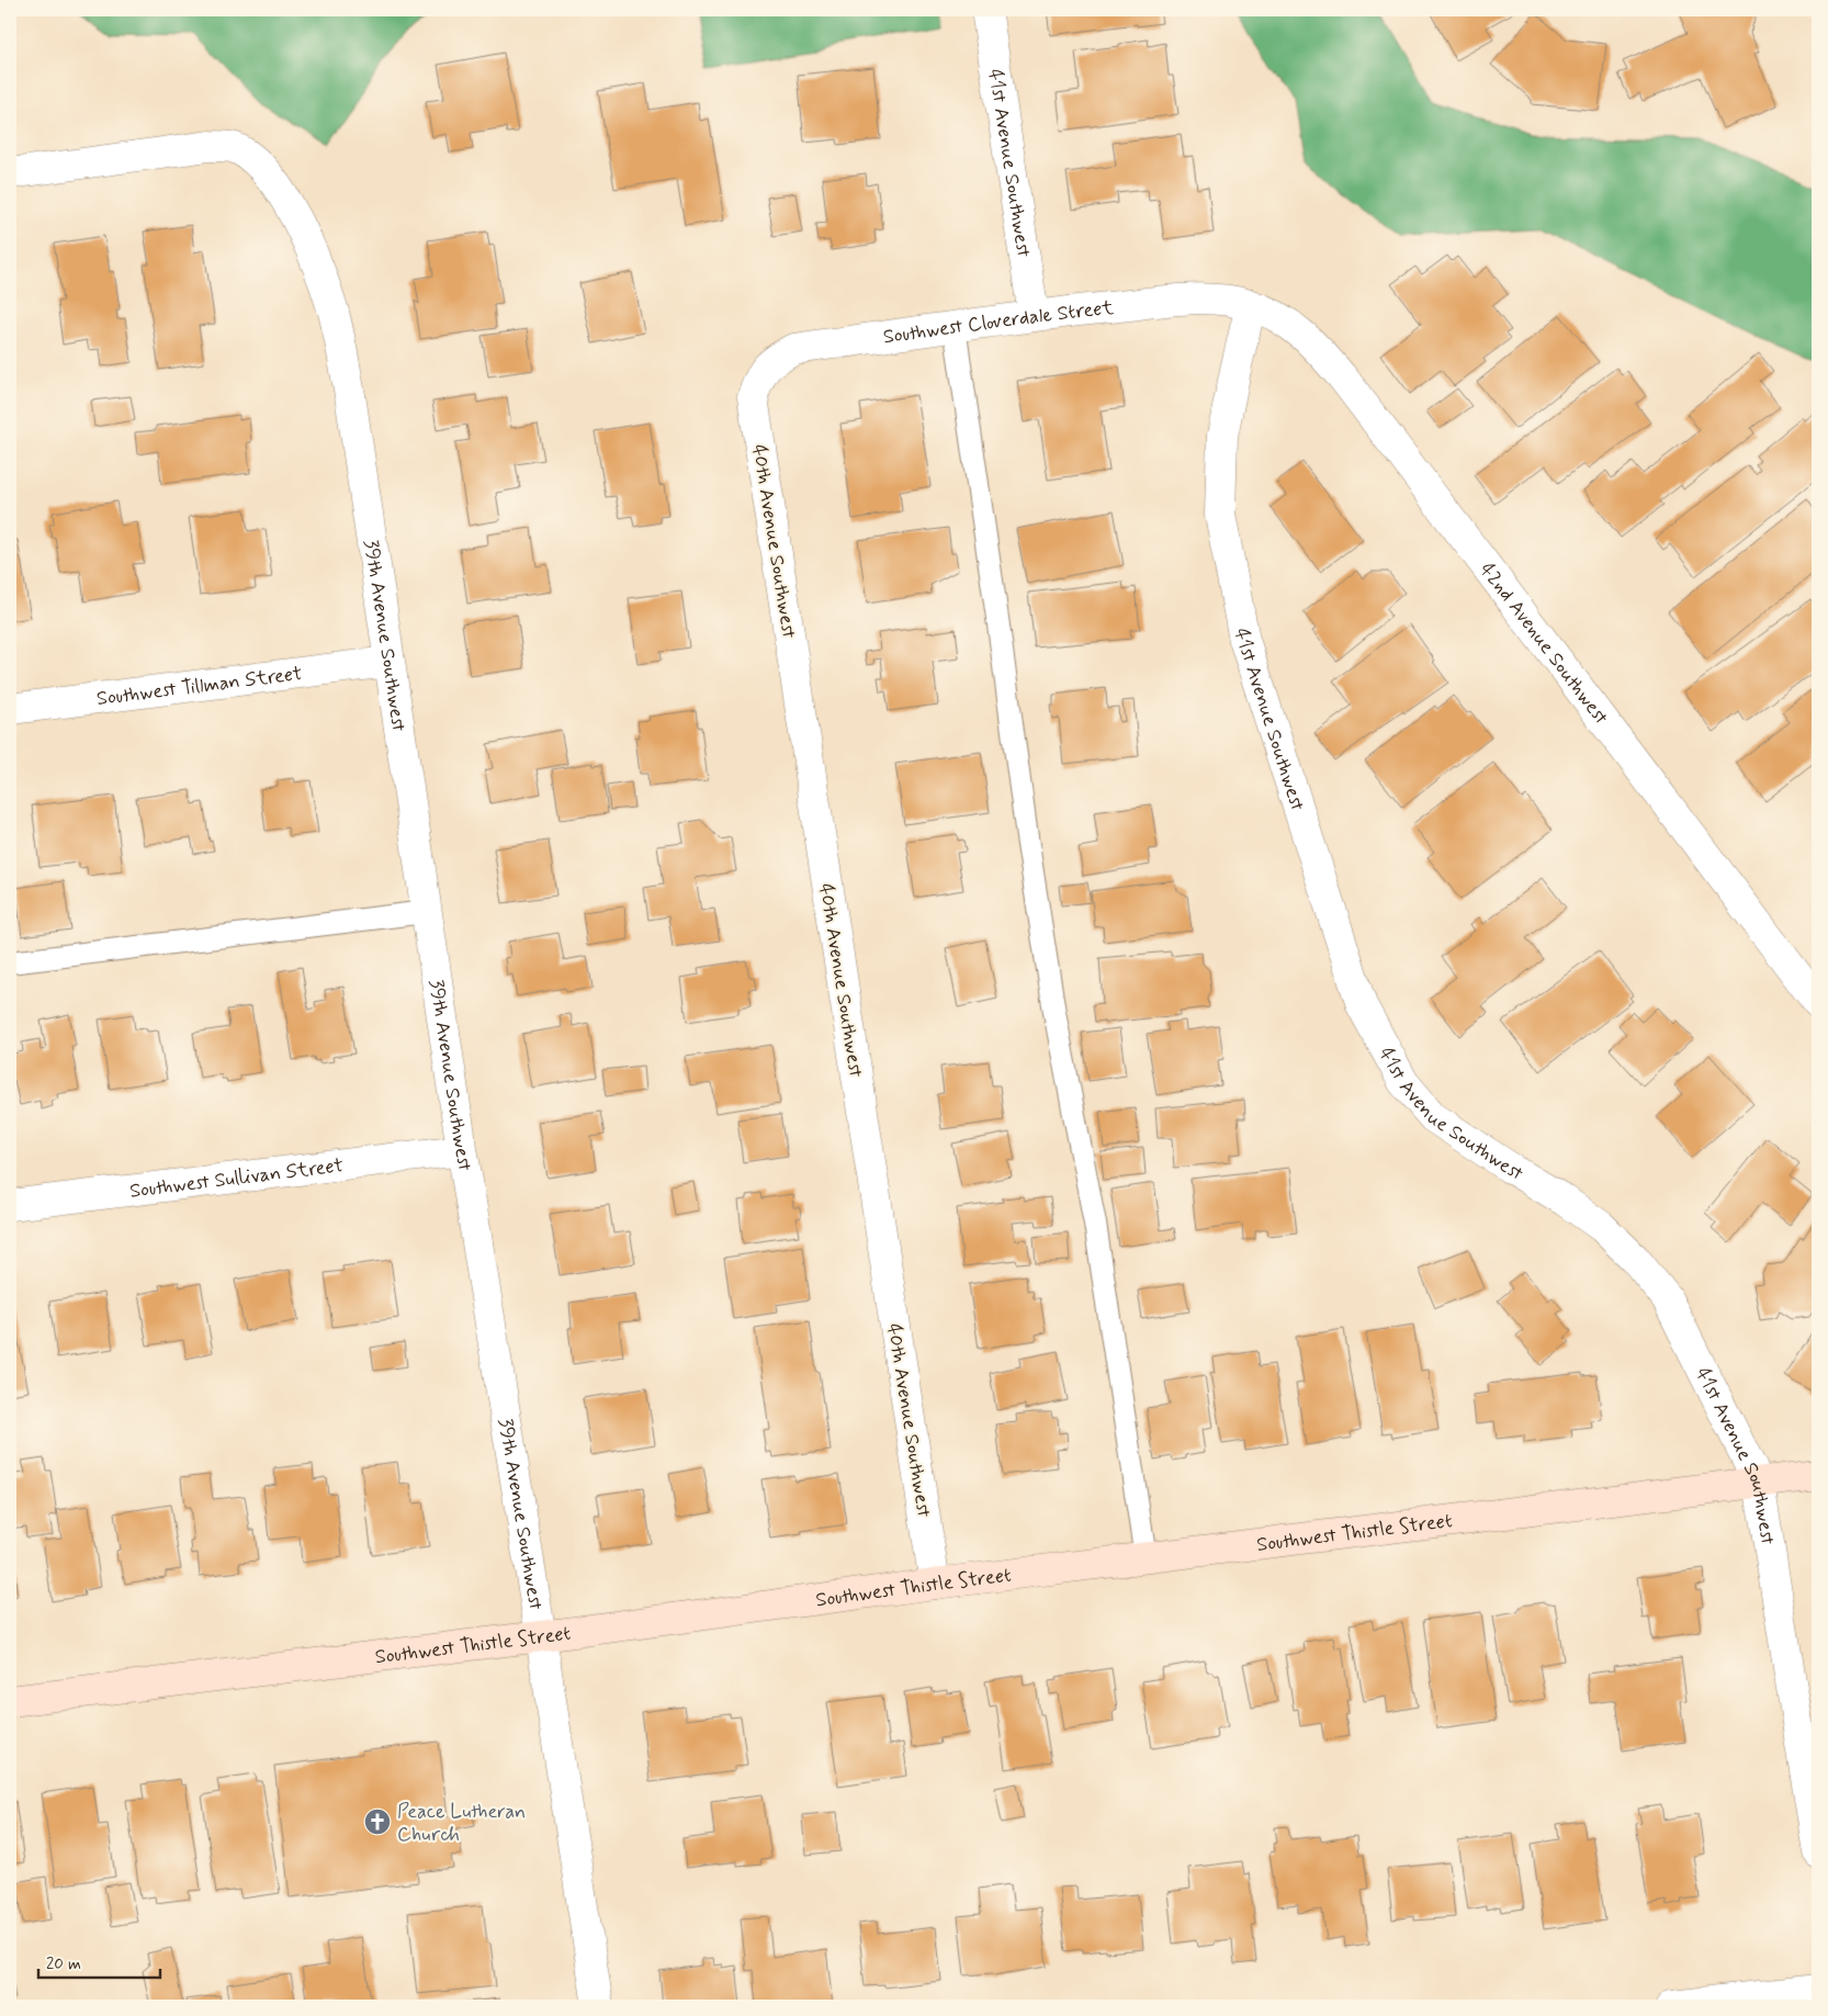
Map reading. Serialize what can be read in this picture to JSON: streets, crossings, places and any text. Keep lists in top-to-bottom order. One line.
{"streets":{"main road":["Southwest Thistle Street"],"street":["41st Avenue Southwest","Southwest Cloverdale Street","40th Avenue Southwest","39th Avenue Southwest","42nd Avenue Southwest","Southwest Tillman Street","Southwest Sullivan Street"]},"crossings":[["41st Avenue Southwest","Southwest Cloverdale Street"],["41st Avenue Southwest","42nd Avenue Southwest"],["41st Avenue Southwest","Southwest Thistle Street"],["Southwest Cloverdale Street","40th Avenue Southwest"],["Southwest Cloverdale Street","42nd Avenue Southwest"],["40th Avenue Southwest","Southwest Thistle Street"],["39th Avenue Southwest","Southwest Tillman Street"],["39th Avenue Southwest","Southwest Sullivan Street"],["39th Avenue Southwest","Southwest Thistle Street"]],"places":{"church":["Peace Lutheran Church"]},"scale_bar":"20 m"}
